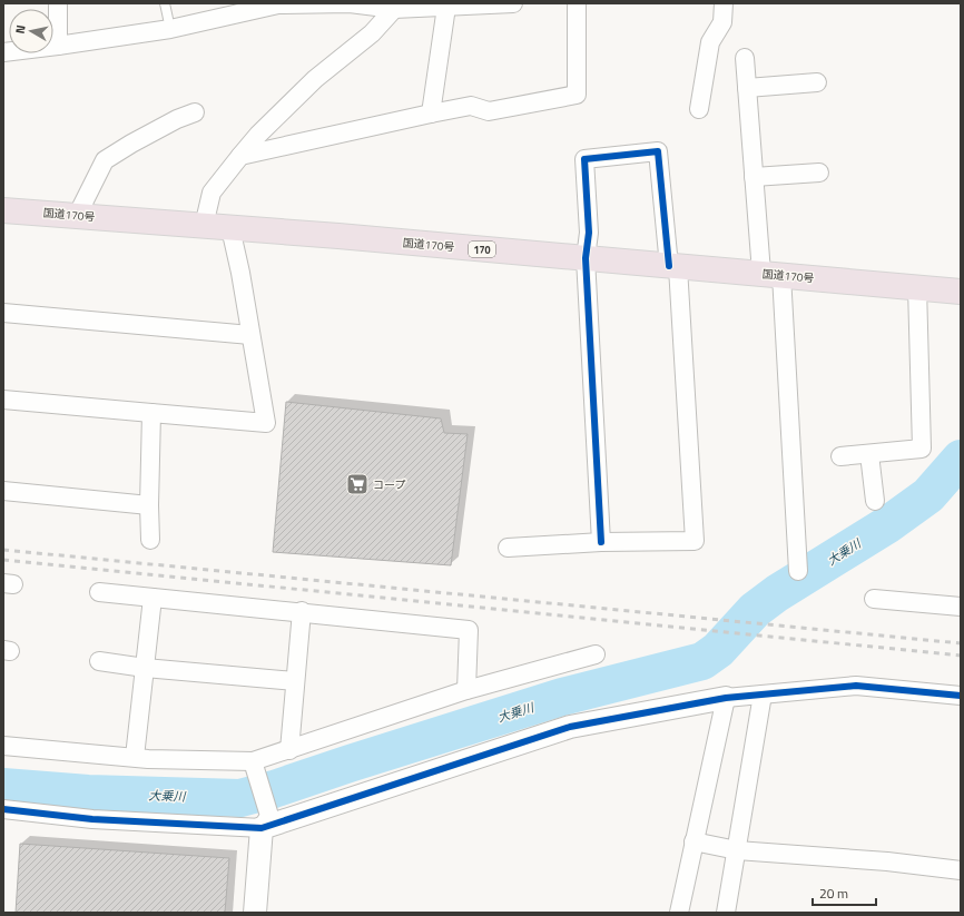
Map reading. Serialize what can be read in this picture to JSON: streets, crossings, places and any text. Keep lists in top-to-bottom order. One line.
{"streets":{"highway":["国道170号","170"]},"water":["大乗川"],"places":{"supermarket":["コープ"]},"scale_bar":"20 m","north":"left"}
